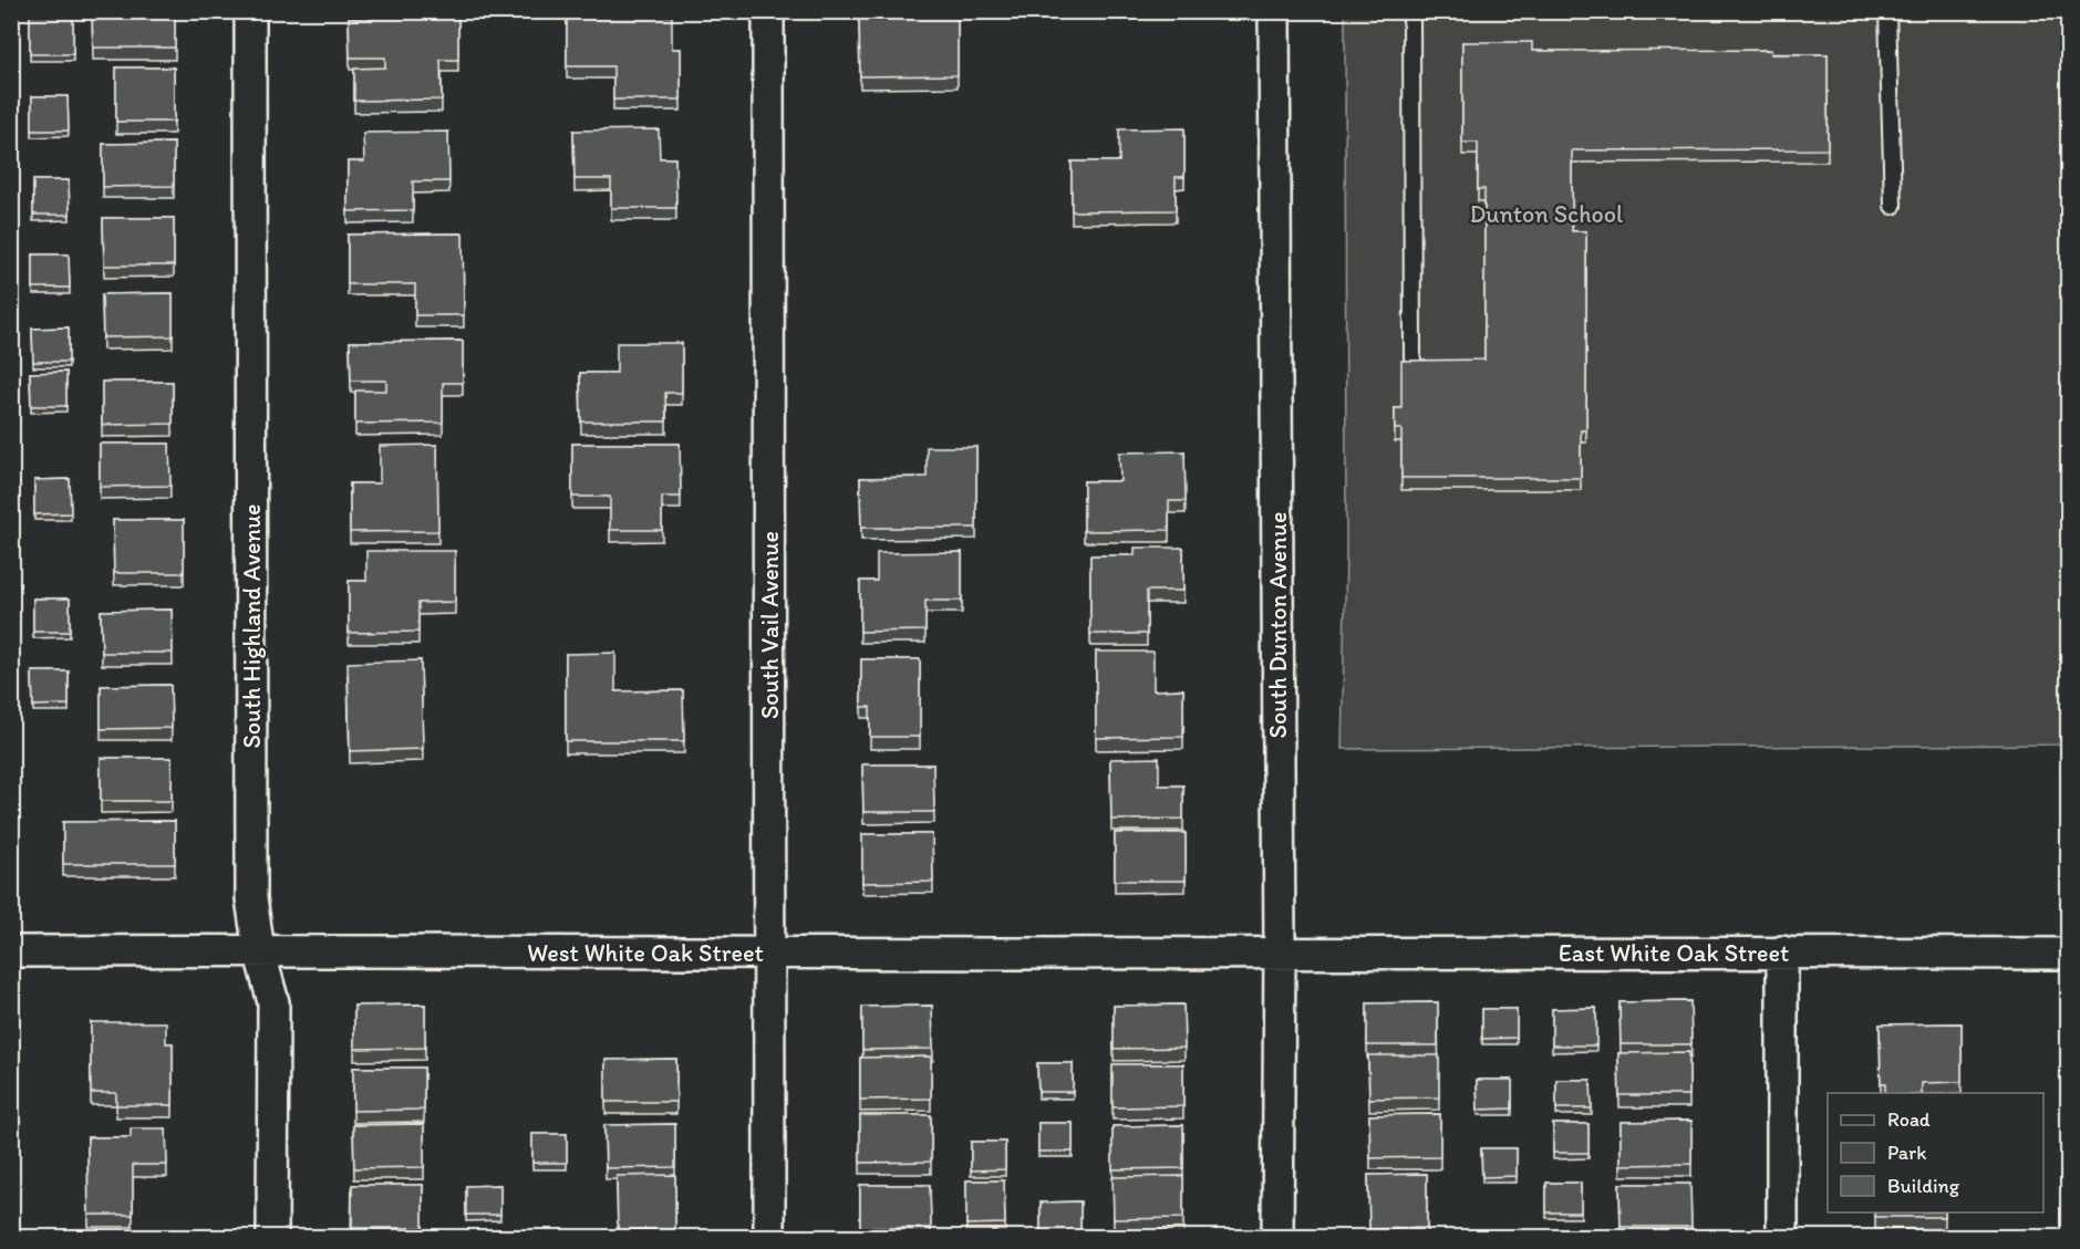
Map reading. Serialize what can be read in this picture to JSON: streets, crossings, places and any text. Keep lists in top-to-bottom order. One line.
{"streets":{"street":["South Vail Avenue","South Dunton Avenue","South Highland Avenue","West White Oak Street","East White Oak Street"]},"crossings":[["South Vail Avenue","West White Oak Street"],["South Dunton Avenue","West White Oak Street"],["South Dunton Avenue","East White Oak Street"],["South Highland Avenue","West White Oak Street"],["West White Oak Street","East White Oak Street"]],"parks":["Dunton School"],"legend":["Road","Park","Building"]}
